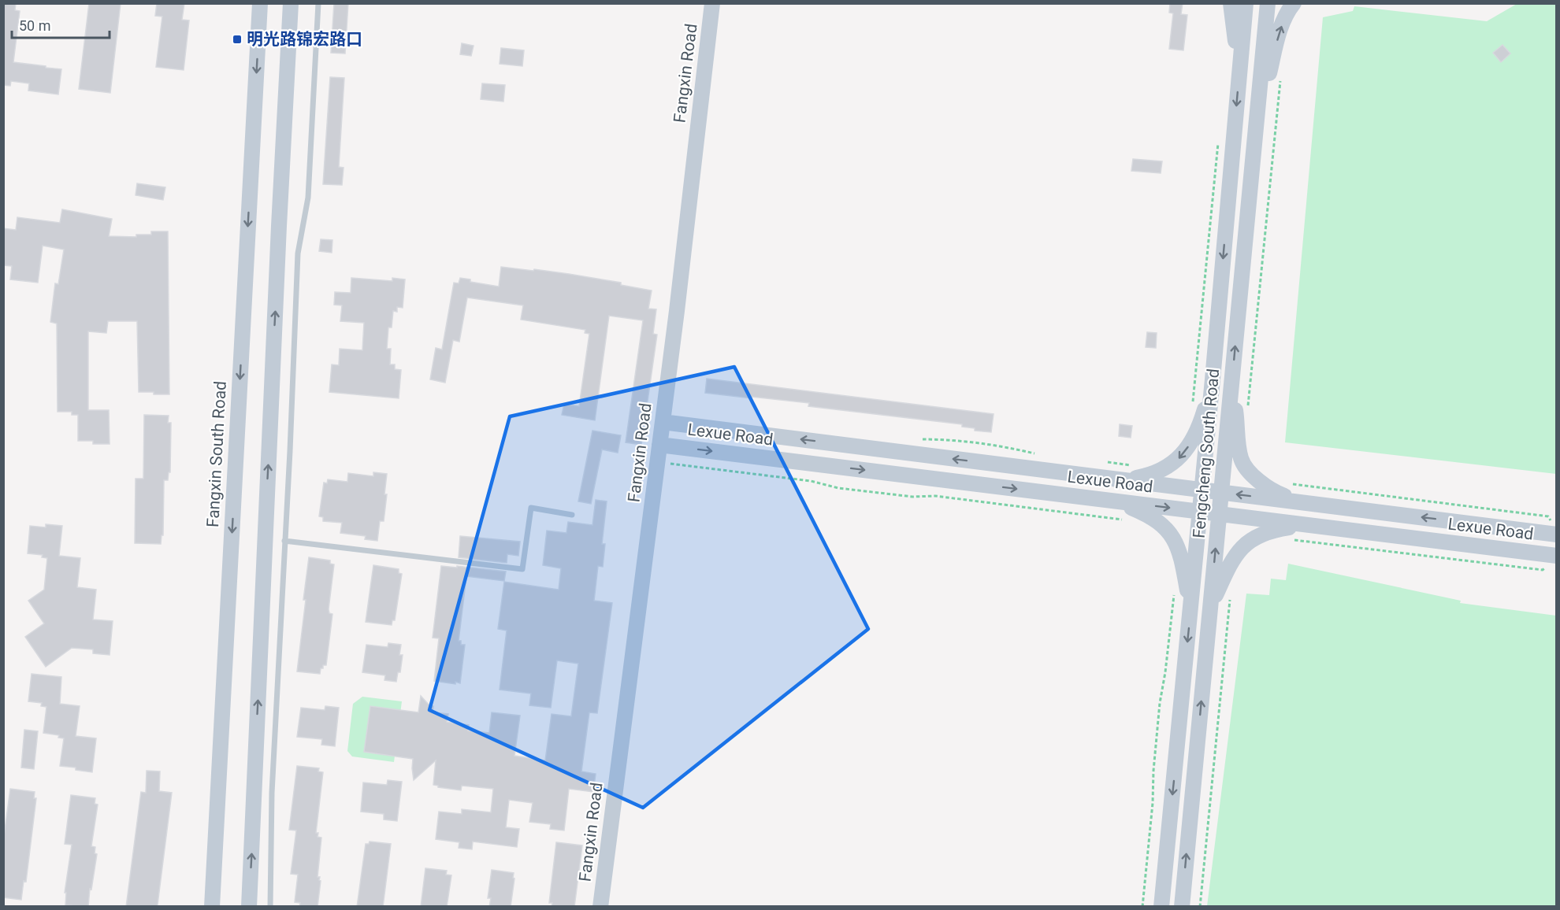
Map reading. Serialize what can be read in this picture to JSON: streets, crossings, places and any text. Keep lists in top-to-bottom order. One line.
{"streets":{"street":["Fangxin Road","Lexue Road","Fengcheng South Road","Fangxin South Road"]},"crossings":[["Fangxin Road","Lexue Road"],["Lexue Road","Fengcheng South Road"]],"places":{"transit":["明光路锦宏路口"]},"scale_bar":"50 m"}
